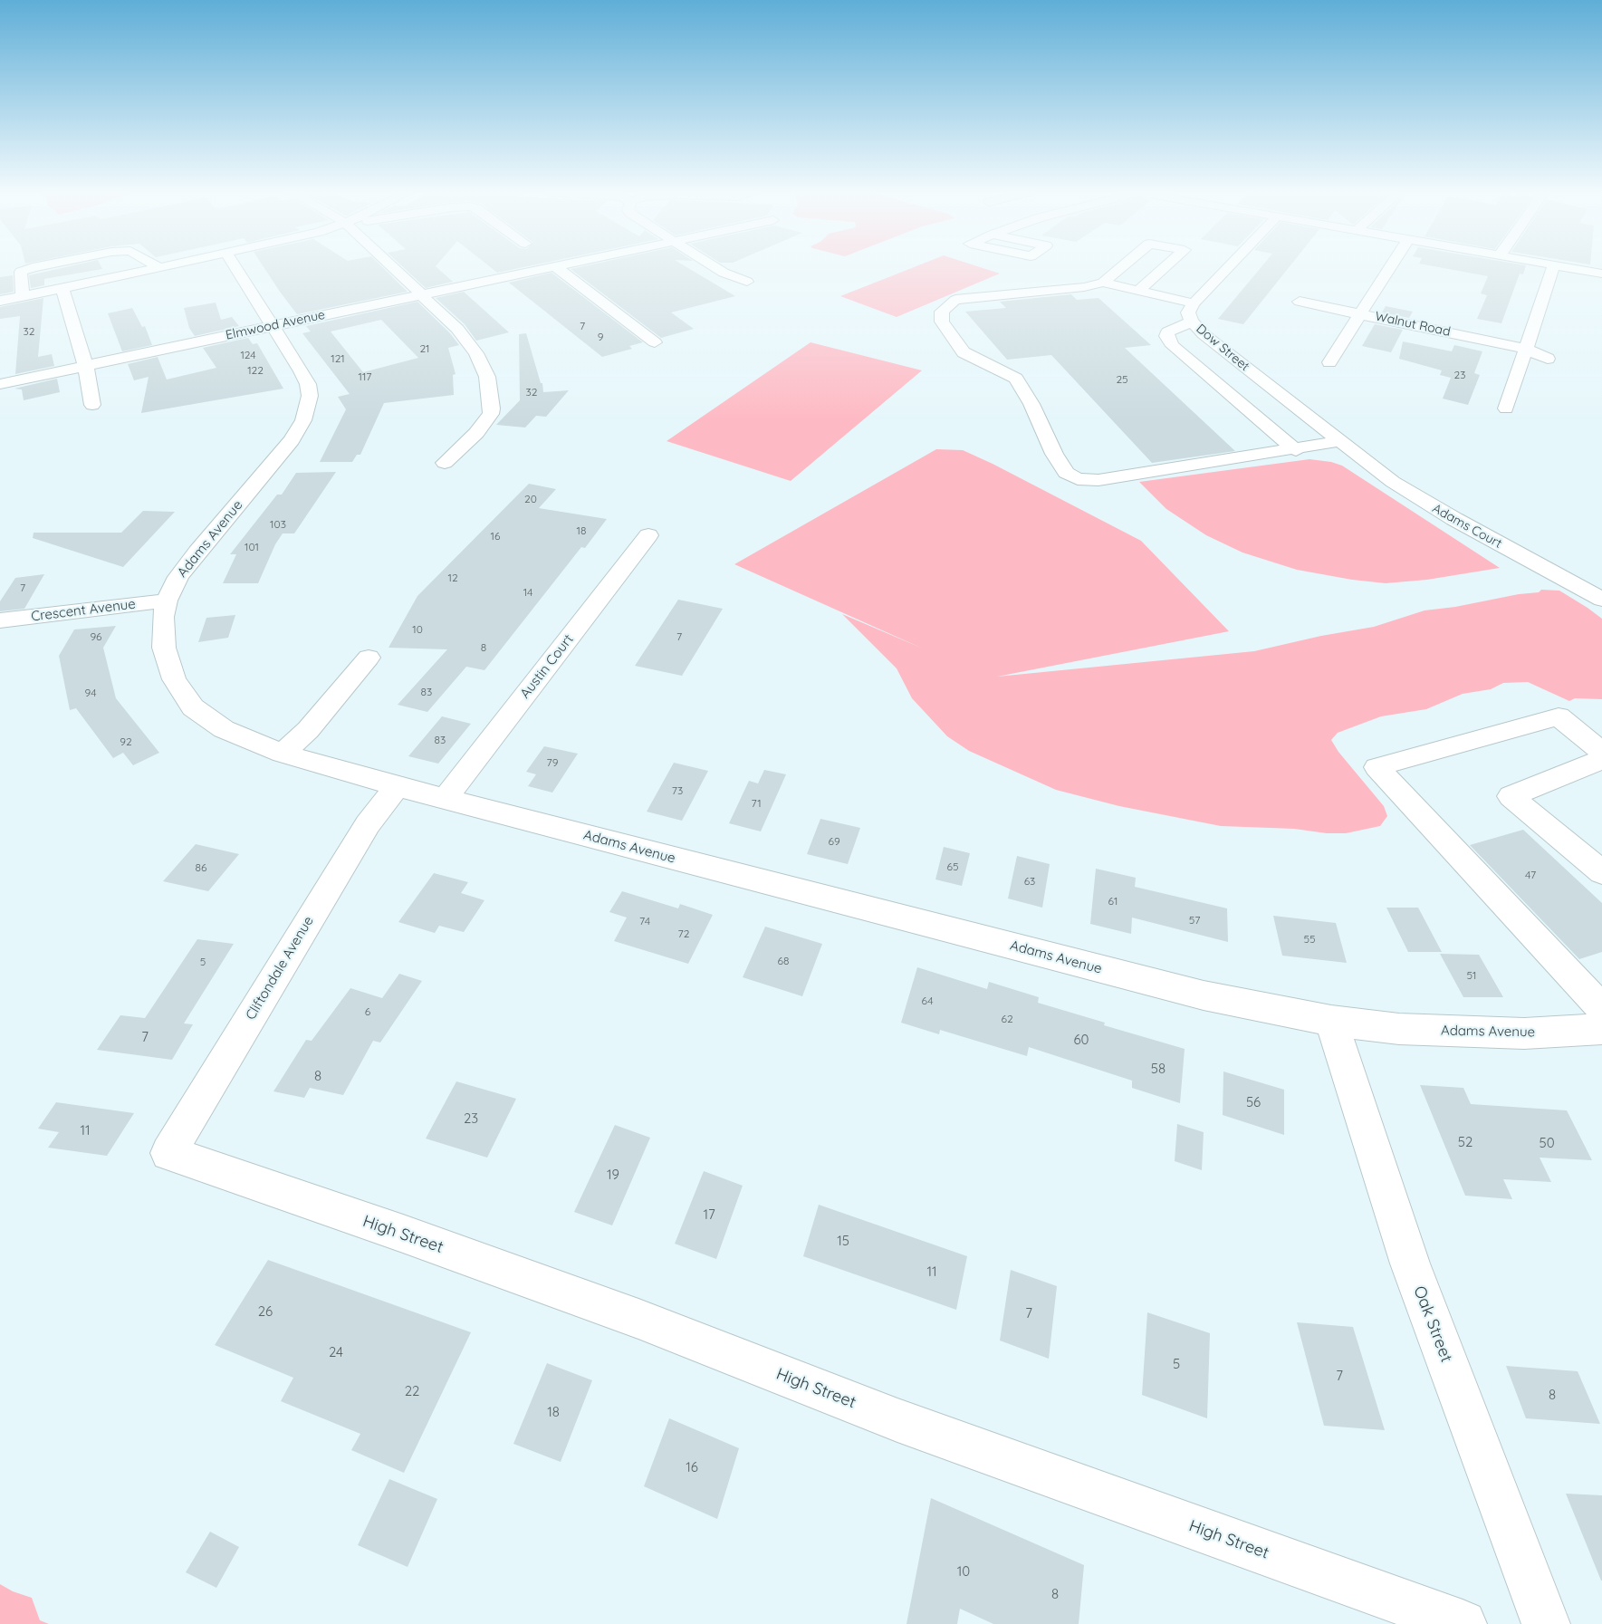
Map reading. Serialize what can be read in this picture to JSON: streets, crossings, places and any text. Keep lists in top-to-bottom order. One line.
{"streets":{"street":["Walnut Road","Elmwood Avenue","Dow Street","Adams Court","Adams Avenue","Crescent Avenue","Austin Court","Cliftondale Avenue","High Street","Oak Street"]},"crossings":[["Elmwood Avenue","Adams Avenue"],["Dow Street","Adams Court"],["Adams Avenue","Crescent Avenue"],["Adams Avenue","Austin Court"],["Adams Avenue","Cliftondale Avenue"],["Adams Avenue","Oak Street"],["Cliftondale Avenue","High Street"]],"house_numbers":["7","32","9","21","124","121","122","23","117","25","32","20","103","18","16","101","12","7","14","10","96","7","8","83","94","83","92","79","73","71","69","65","86","47","63","61","57","74","72","55","68","5","51","64","6","62","7","60","58","8","56","23","11","52","50","19","17","15","11","26","7","24","5","7","22","8","18","16","10","8"]}
